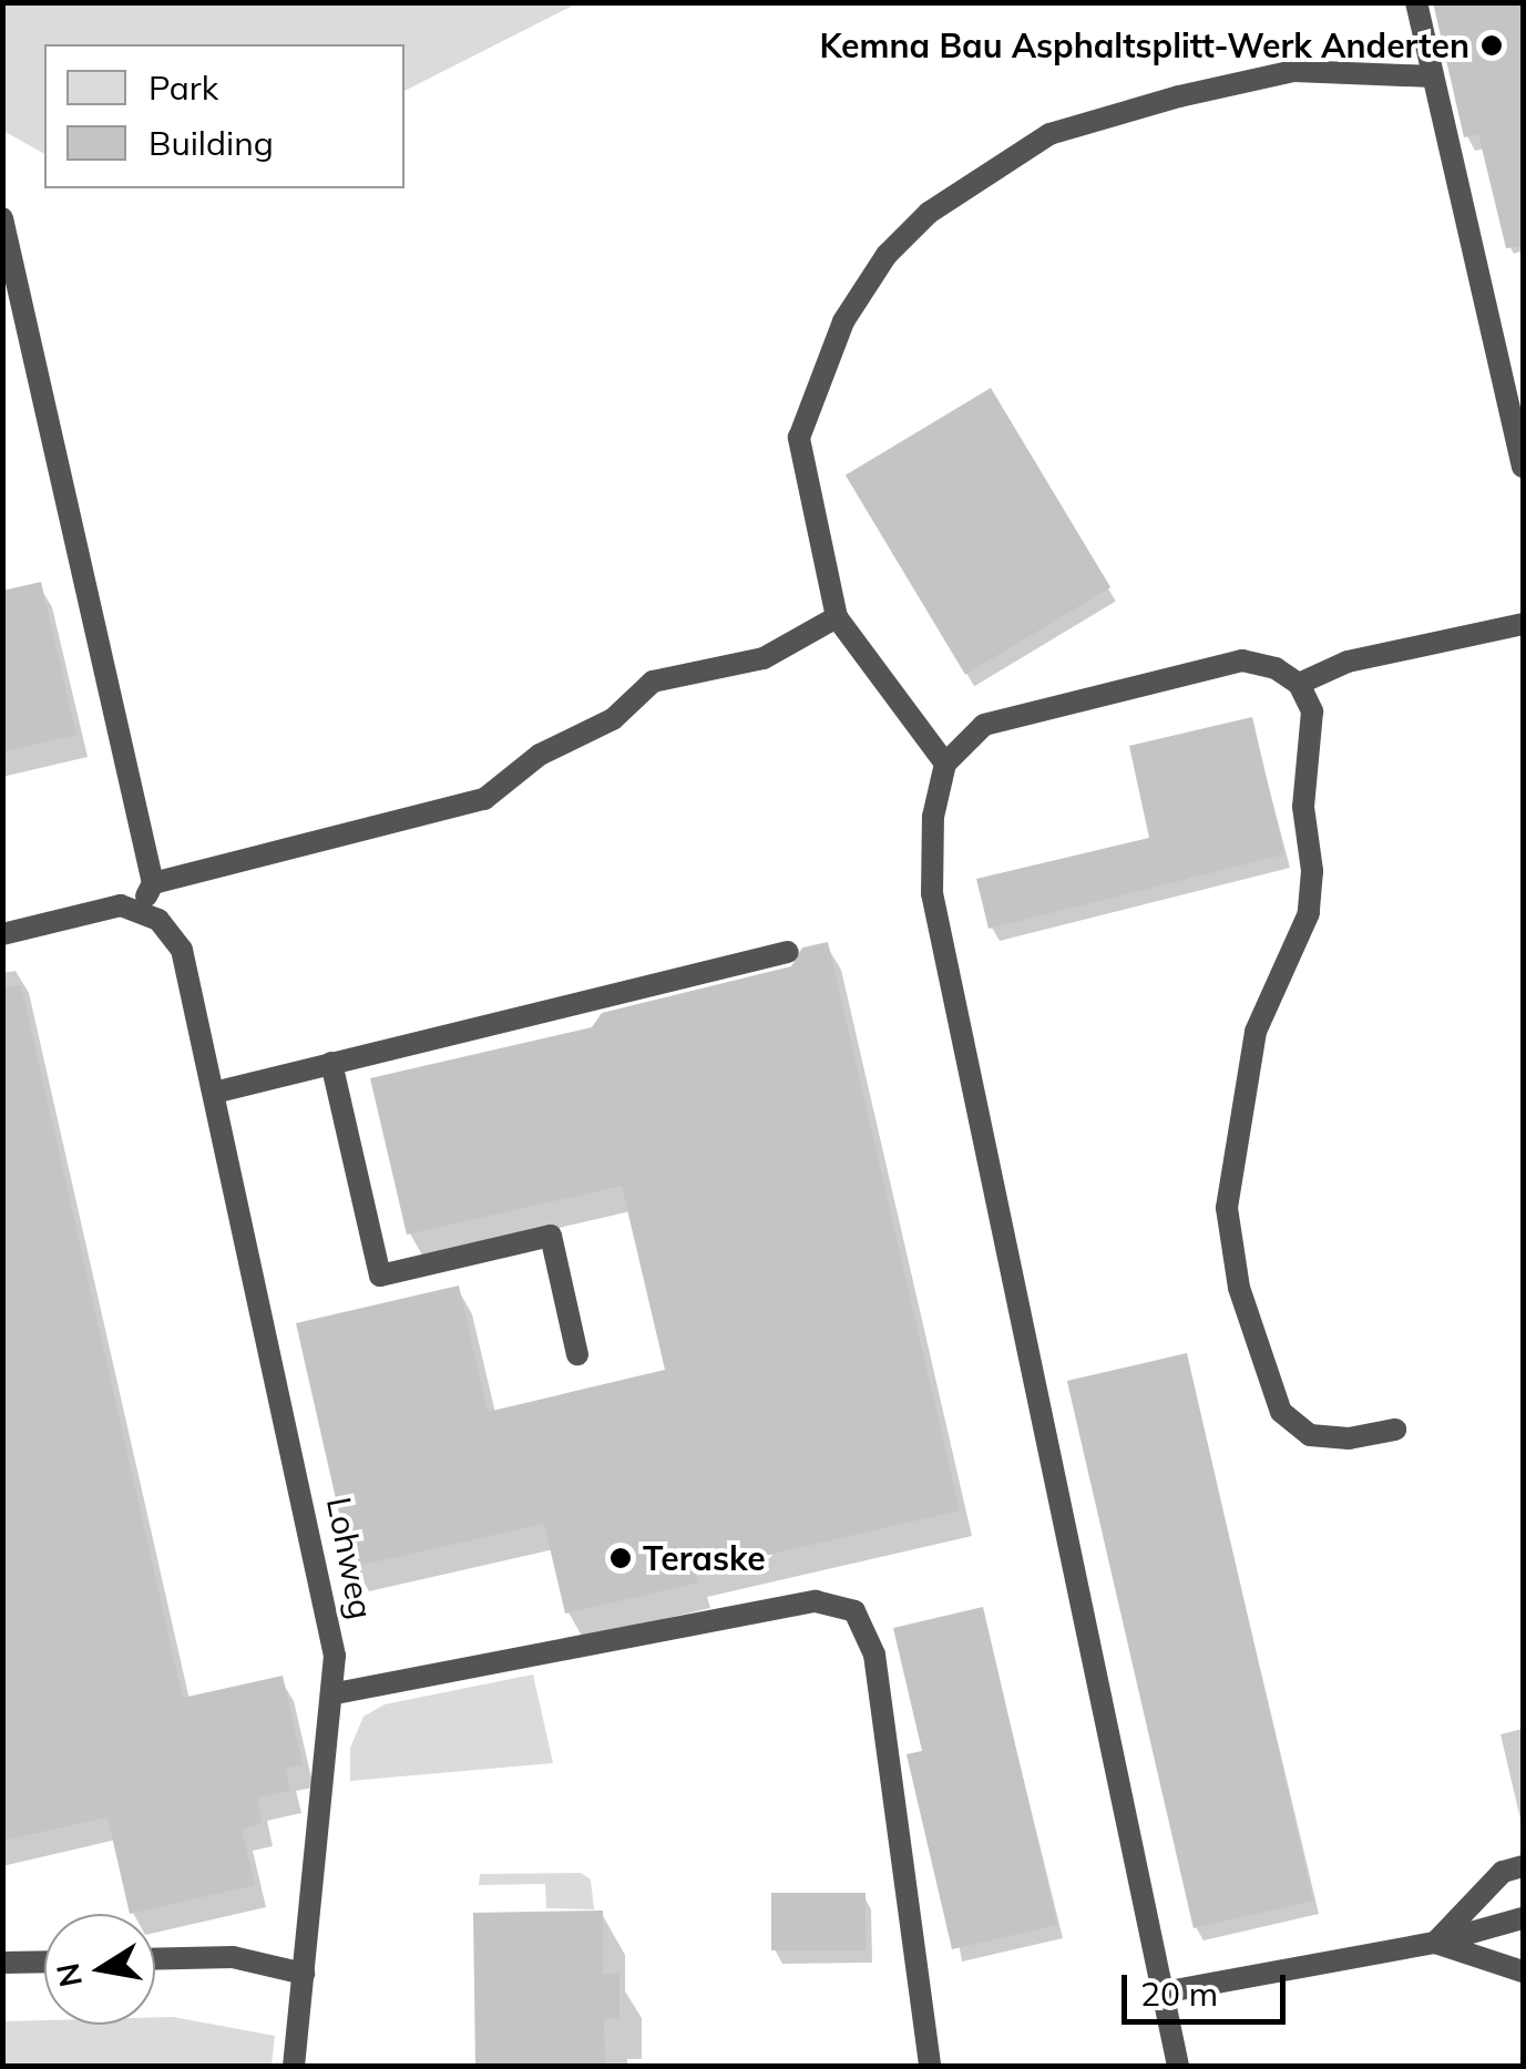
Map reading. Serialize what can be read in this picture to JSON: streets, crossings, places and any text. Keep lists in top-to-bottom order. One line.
{"streets":{"lane":["Lohweg"]},"places":["Kemna Bau Asphaltsplitt-Werk Anderten","Teraske"],"legend":["Park","Building"],"scale_bar":"20 m","north":"left"}
